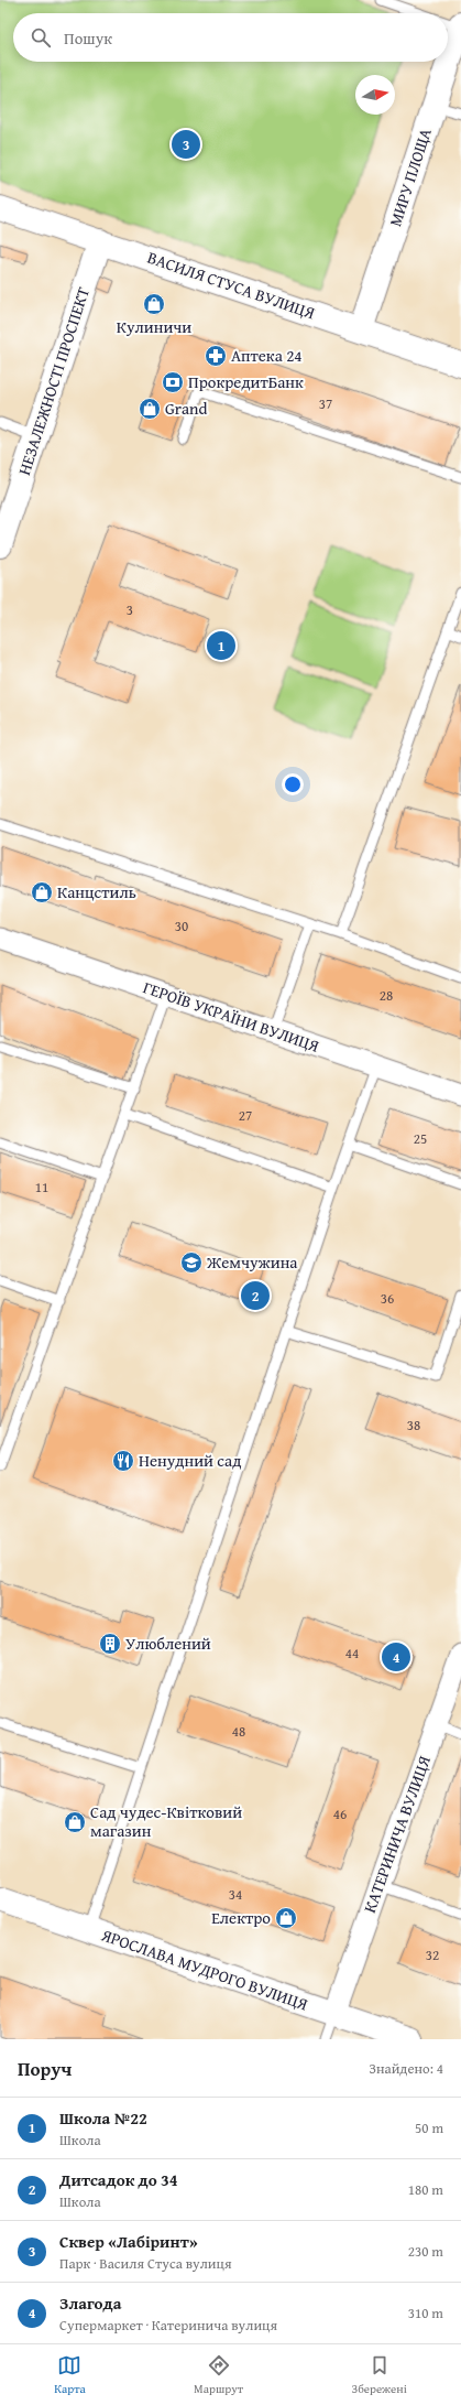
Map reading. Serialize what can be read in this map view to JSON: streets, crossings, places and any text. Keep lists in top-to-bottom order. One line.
{"streets":{"street":["МИРУ ПЛОЩА","ВАСИЛЯ СТУСА ВУЛИЦЯ","НЕЗАЛЕЖНОСТІ ПРОСПЕКТ","ГЕРОЇВ УКРАЇНИ ВУЛИЦЯ","КАТЕРИНИЧА ВУЛИЦЯ","ЯРОСЛАВА МУДРОГО ВУЛИЦЯ"]},"crossings":[["МИРУ ПЛОЩА","ВАСИЛЯ СТУСА ВУЛИЦЯ"],["ВАСИЛЯ СТУСА ВУЛИЦЯ","НЕЗАЛЕЖНОСТІ ПРОСПЕКТ"],["КАТЕРИНИЧА ВУЛИЦЯ","ЯРОСЛАВА МУДРОГО ВУЛИЦЯ"]],"places":{"shop":["Кулиничи","Grand","Канцстиль","Сад чудес-Квітковий магазин","Електро"],"pharmacy":["Аптека 24"],"bank":["ПрокредитБанк"],"school or university":["Жемчужина"],"restaurant":["Ненудний сад"],"building":["Улюблений"]},"house_numbers":["37","3","30","28","27","25","11","36","38","44","48","46","34","32"],"north":"right","page":{"search":"Пошук","pins":["3","1","2","4"],"heading":["Поруч","Знайдено: 4"],"list":[{"mark":"1","name":"Школа №22","note":"Школа","value":"50 m"},{"mark":"2","name":"Дитсадок до 34","note":"Школа","value":"180 m"},{"mark":"3","name":"Сквер «Лабіринт»","note":"Парк · Василя Стуса вулиця","value":"230 m"},{"mark":"4","name":"Злагода","note":"Супермаркет · Катеринича вулиця","value":"310 m"}],"nav":["Карта","Маршрут","Збережені"]}}
